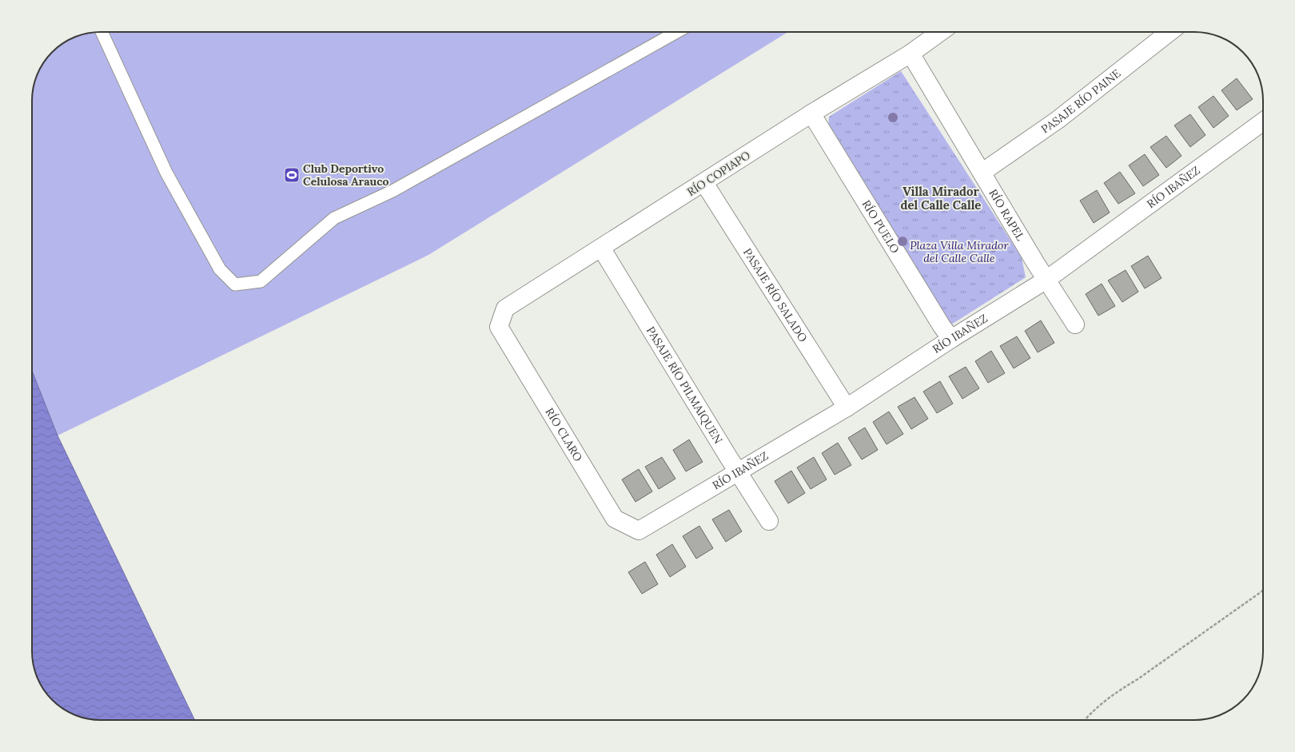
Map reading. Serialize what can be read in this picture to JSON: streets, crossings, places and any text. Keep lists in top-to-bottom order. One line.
{"streets":{"street":["PASAJE RÍO PAINE","RÍO COPIAPO","RÍO IBAÑEZ","RÍO RAPEL","RÍO PUELO","PASAJE RÍO SALADO","PASAJE RÍO PILMAIQUEN","RÍO CLARO"]},"crossings":[["PASAJE RÍO PAINE","RÍO RAPEL"],["RÍO COPIAPO","RÍO RAPEL"],["RÍO COPIAPO","RÍO PUELO"],["RÍO COPIAPO","PASAJE RÍO SALADO"],["RÍO COPIAPO","PASAJE RÍO PILMAIQUEN"],["RÍO COPIAPO","RÍO CLARO"],["RÍO IBAÑEZ","RÍO RAPEL"],["RÍO IBAÑEZ","RÍO PUELO"],["RÍO IBAÑEZ","PASAJE RÍO SALADO"],["RÍO IBAÑEZ","PASAJE RÍO PILMAIQUEN"],["RÍO IBAÑEZ","RÍO CLARO"]],"districts":["Villa Mirador del Calle Calle"],"parks":["Plaza Villa Mirador del Calle Calle"],"places":{"sports":["Club Deportivo Celulosa Arauco"]}}
